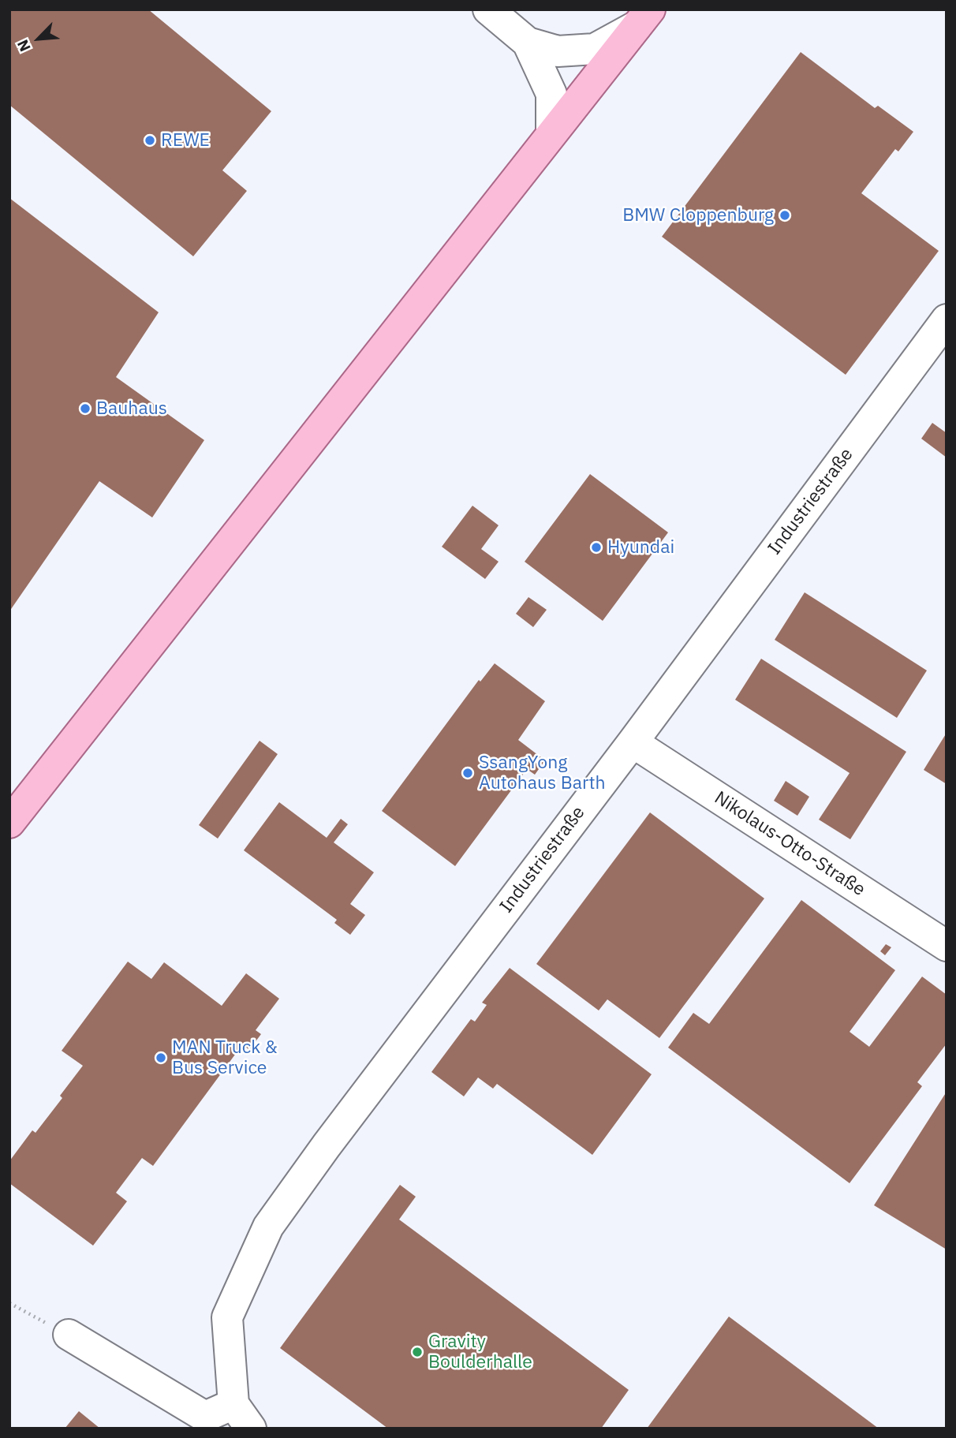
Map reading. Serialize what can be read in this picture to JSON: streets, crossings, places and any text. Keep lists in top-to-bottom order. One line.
{"streets":{"street":["Industriestraße","Nikolaus-Otto-Straße"]},"crossings":[["Industriestraße","Nikolaus-Otto-Straße"]],"places":["REWE","BMW Cloppenburg","Bauhaus","Hyundai","SsangYong Autohaus Barth","MAN Truck & Bus Service","Gravity Boulderhalle"],"north":"bottom left"}
